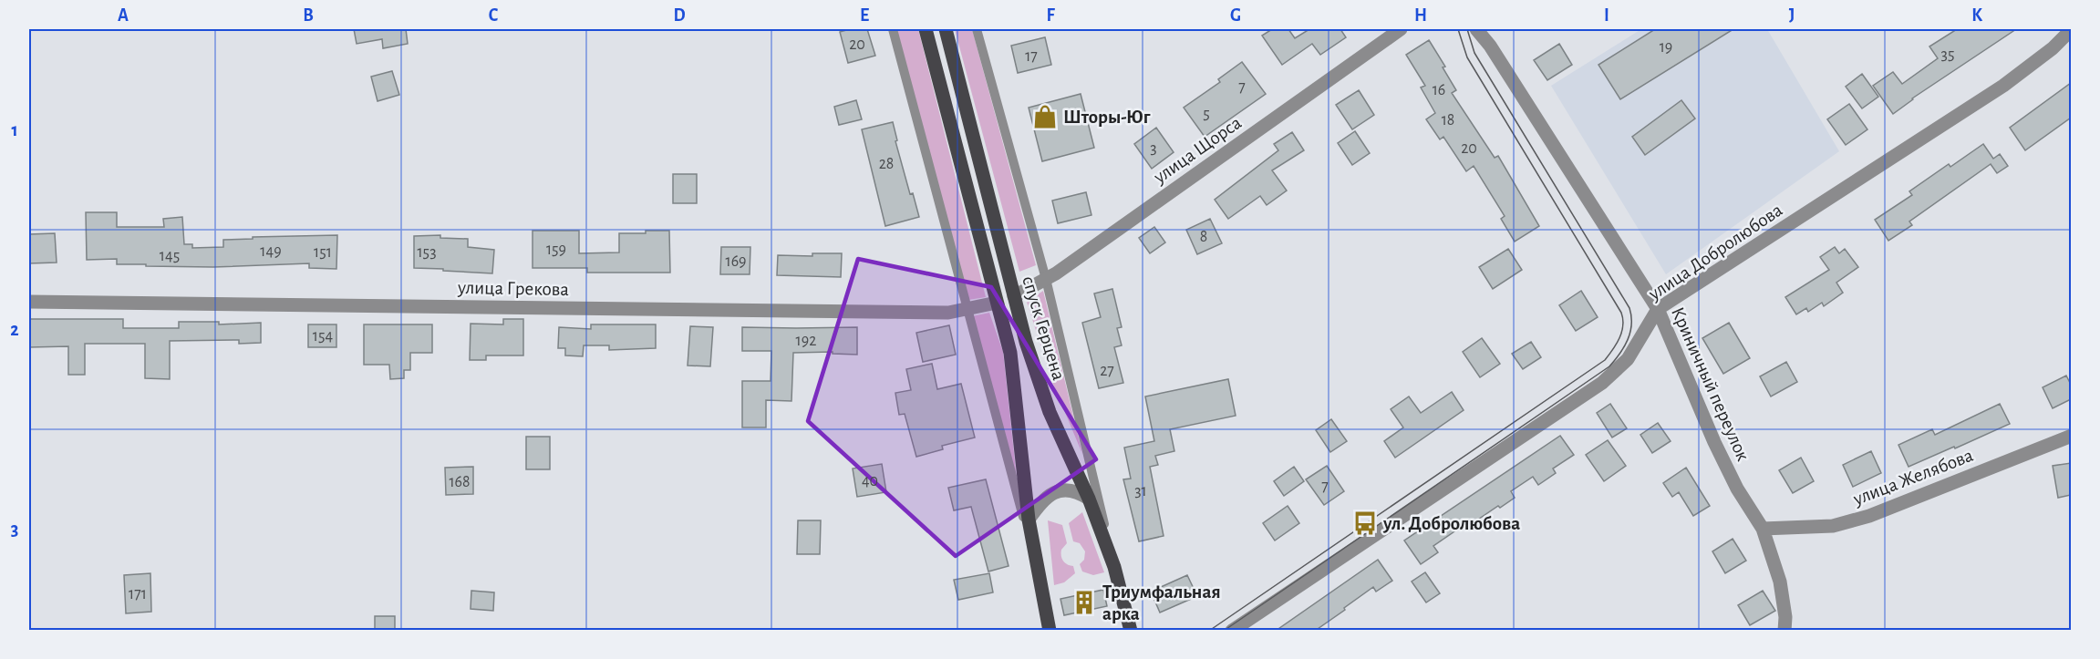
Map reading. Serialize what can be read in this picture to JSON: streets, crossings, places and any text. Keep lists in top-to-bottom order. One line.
{"streets":{"main road":["спуск Герцена"],"street":["улица Щорса","улица Добролюбова","улица Грекова","Криничный переулок","улица Желябова"]},"crossings":[["улица Щорса","спуск Герцена"],["улица Добролюбова","Криничный переулок"],["улица Грекова","спуск Герцена"],["Криничный переулок","улица Желябова"]],"places":{"shop":["Шторы-Юг"],"bus stop":["ул. Добролюбова"],"building":["Триумфальная арка"]},"house_numbers":["20","19","35","17","7","16","5","18","3","20","28","8","159","149","151","153","145","169","154","192","27","40","168","7","31","171"],"grid":{"columns":["A","B","C","D","E","F","G","H","I","J","K"],"rows":["1","2","3"]}}
